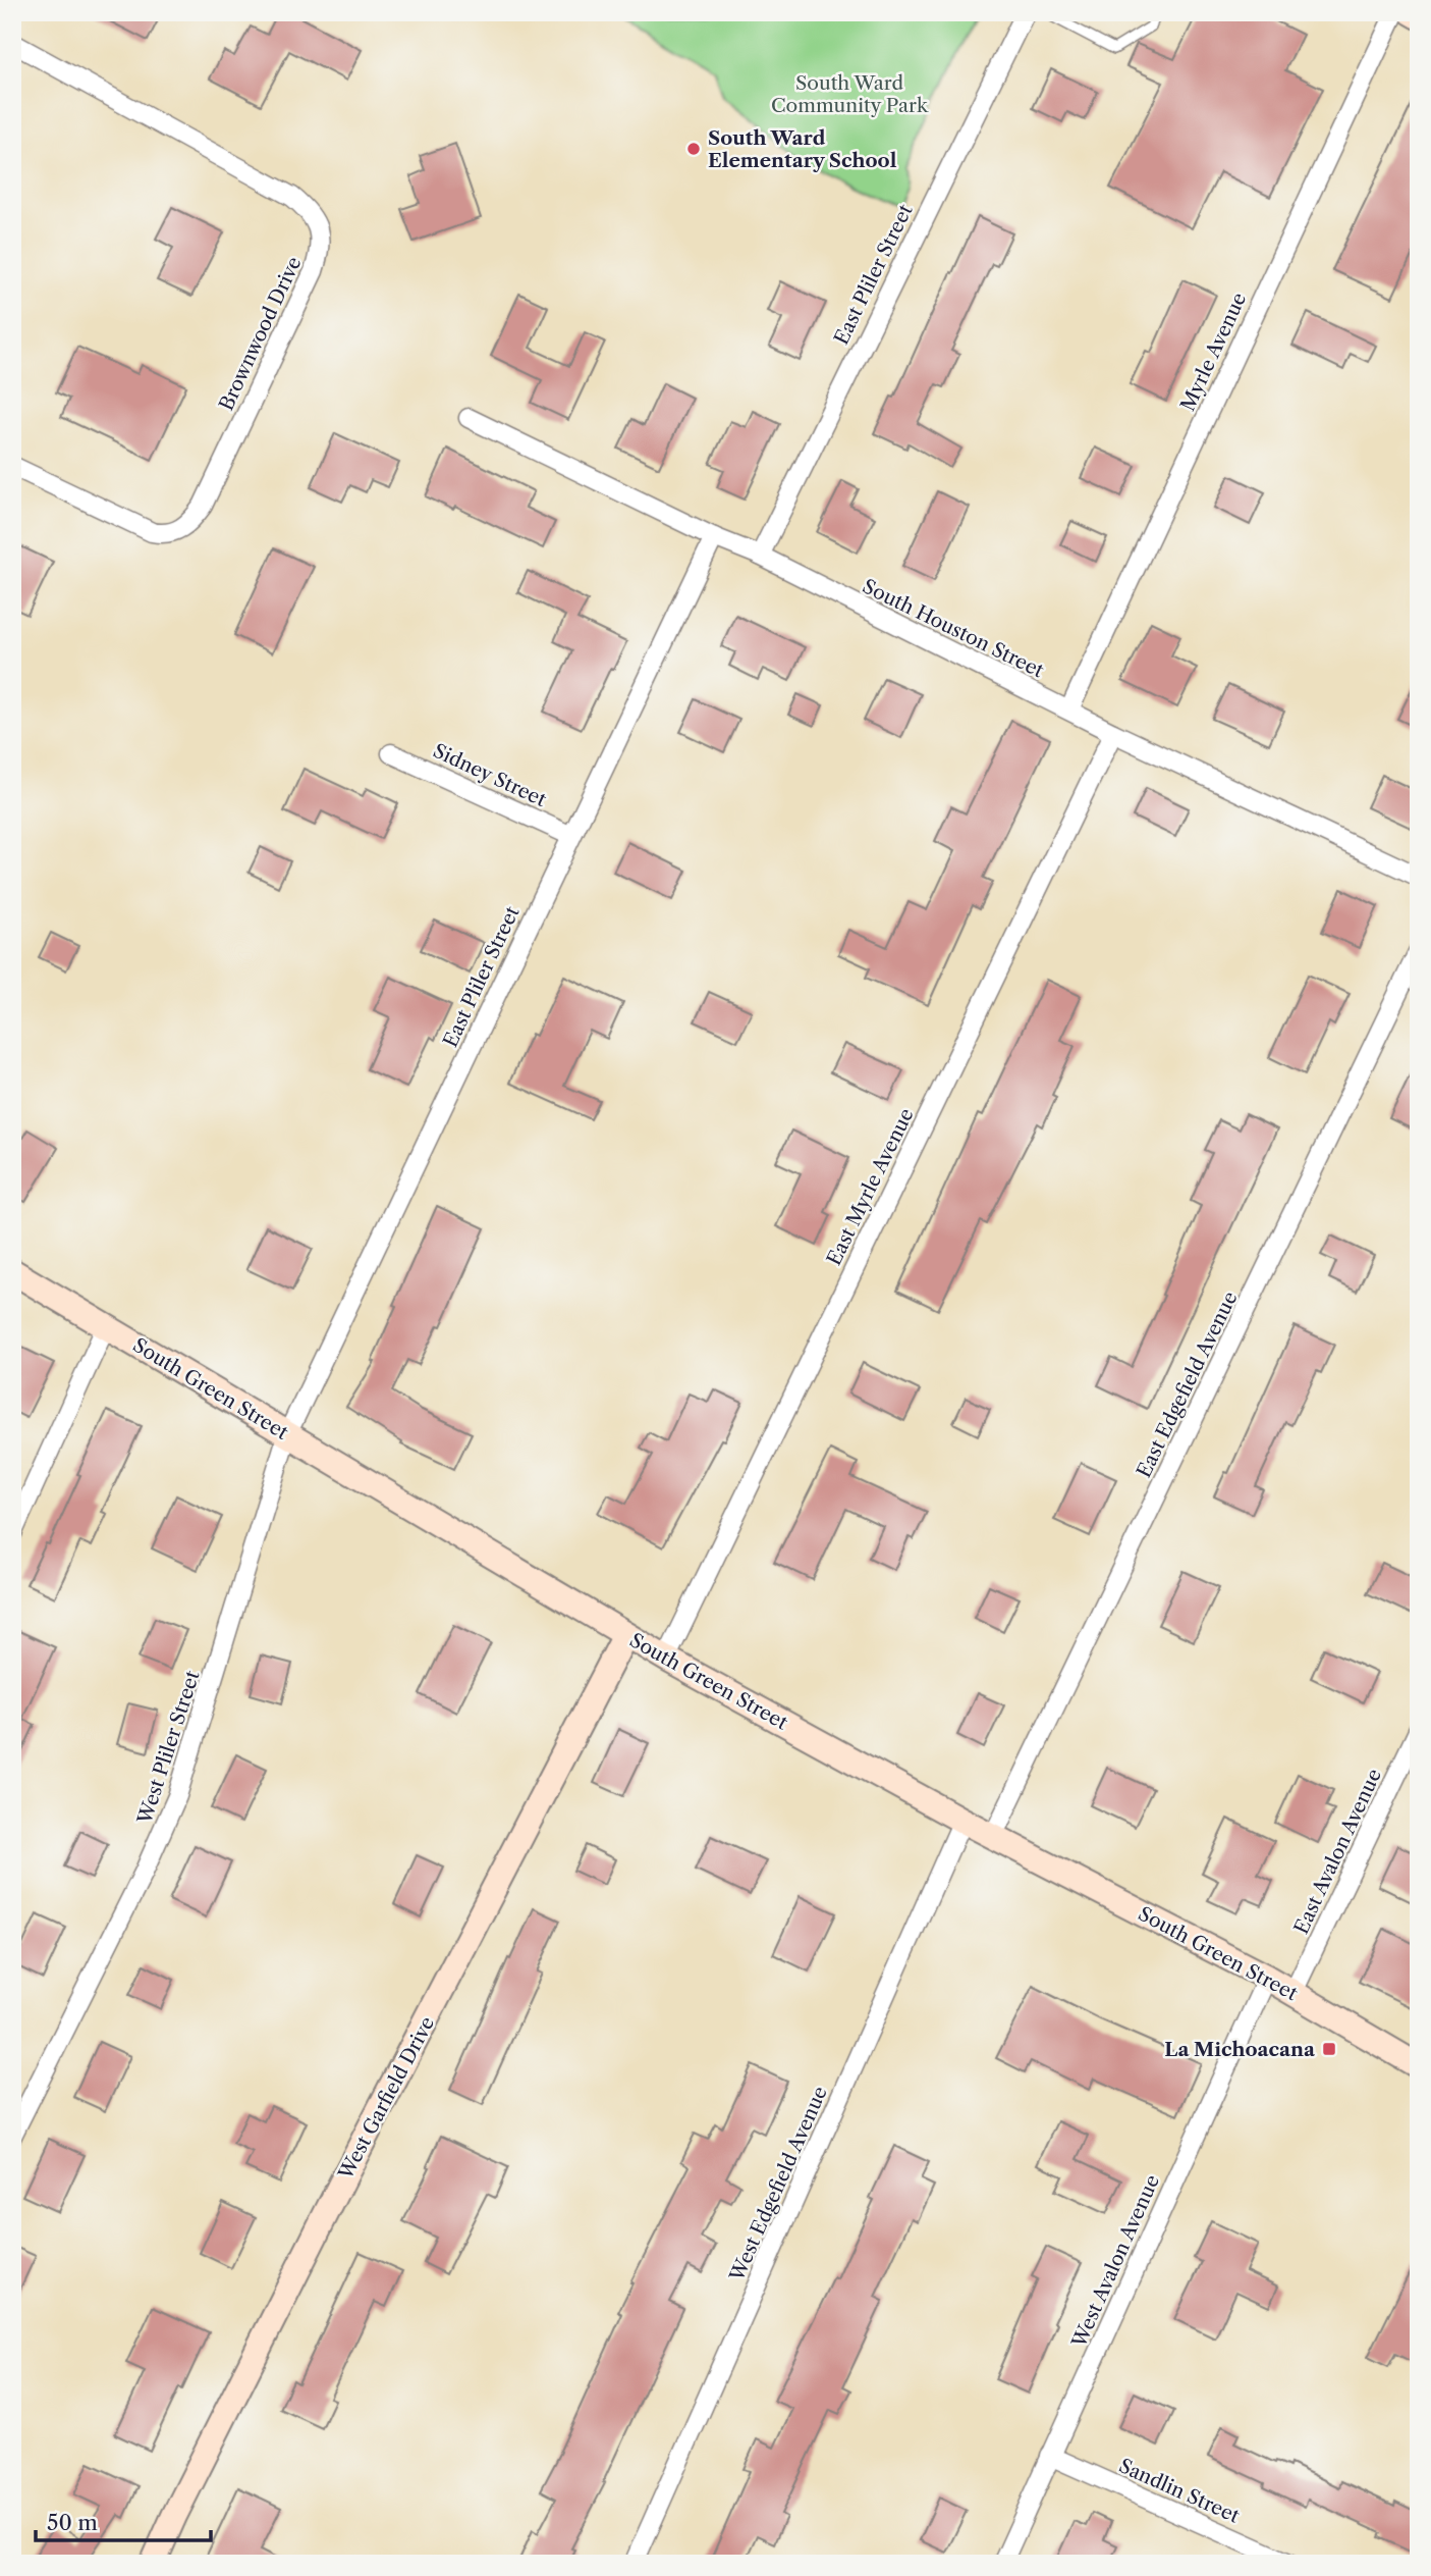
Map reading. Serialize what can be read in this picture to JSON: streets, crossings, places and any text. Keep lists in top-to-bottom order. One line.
{"streets":{"street":["East Pliler Street","Brownwood Drive","Myrle Avenue","South Houston Street","Sidney Street","East Myrle Avenue","East Edgefield Avenue","South Green Street","West Pliler Street","East Avalon Avenue","West Garfield Drive","West Edgefield Avenue","West Avalon Avenue","Sandlin Street"]},"crossings":[["East Pliler Street","South Houston Street"],["East Pliler Street","Sidney Street"],["East Pliler Street","South Green Street"],["East Pliler Street","West Pliler Street"],["Myrle Avenue","South Houston Street"],["South Houston Street","East Myrle Avenue"],["East Myrle Avenue","South Green Street"],["East Edgefield Avenue","South Green Street"],["South Green Street","West Pliler Street"],["South Green Street","East Avalon Avenue"],["South Green Street","West Garfield Drive"],["South Green Street","West Edgefield Avenue"],["South Green Street","West Avalon Avenue"],["West Avalon Avenue","Sandlin Street"]],"parks":["South Ward Community Park"],"places":{"other":["South Ward Elementary School"],"transit":["La Michoacana"]},"scale_bar":"50 m"}
